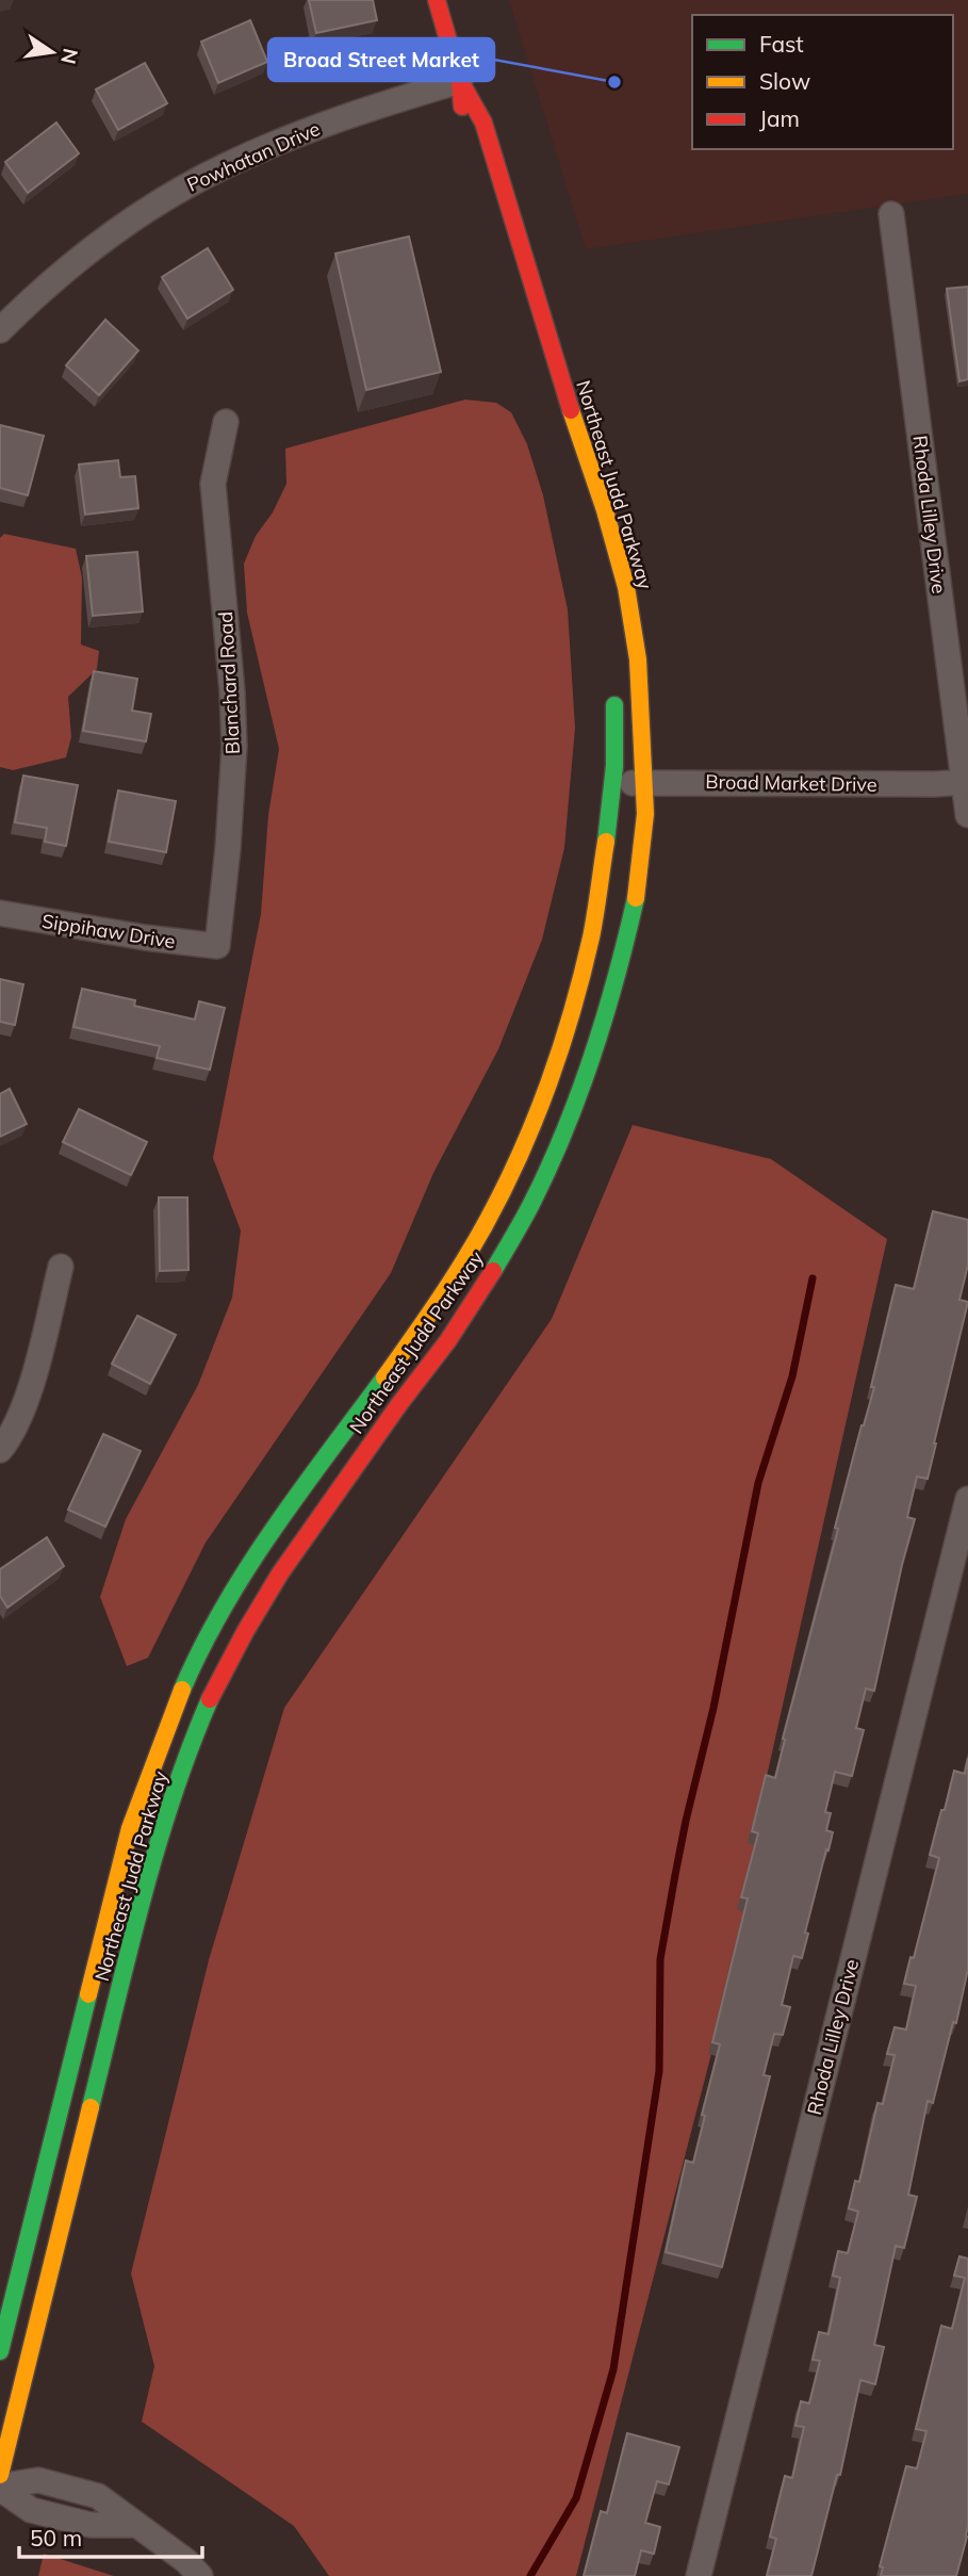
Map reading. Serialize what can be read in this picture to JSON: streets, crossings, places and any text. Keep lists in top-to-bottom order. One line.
{"streets":{"highway":["Northeast Judd Parkway"],"street":["Powhatan Drive","Rhoda Lilley Drive","Blanchard Road","Broad Market Drive","Sippihaw Drive"]},"crossings":[["Powhatan Drive","Northeast Judd Parkway"],["Northeast Judd Parkway","Broad Market Drive"],["Rhoda Lilley Drive","Broad Market Drive"],["Blanchard Road","Sippihaw Drive"]],"places":["Broad Street Market"],"legend":["Fast","Slow","Jam"],"scale_bar":"50 m","north":"right"}
